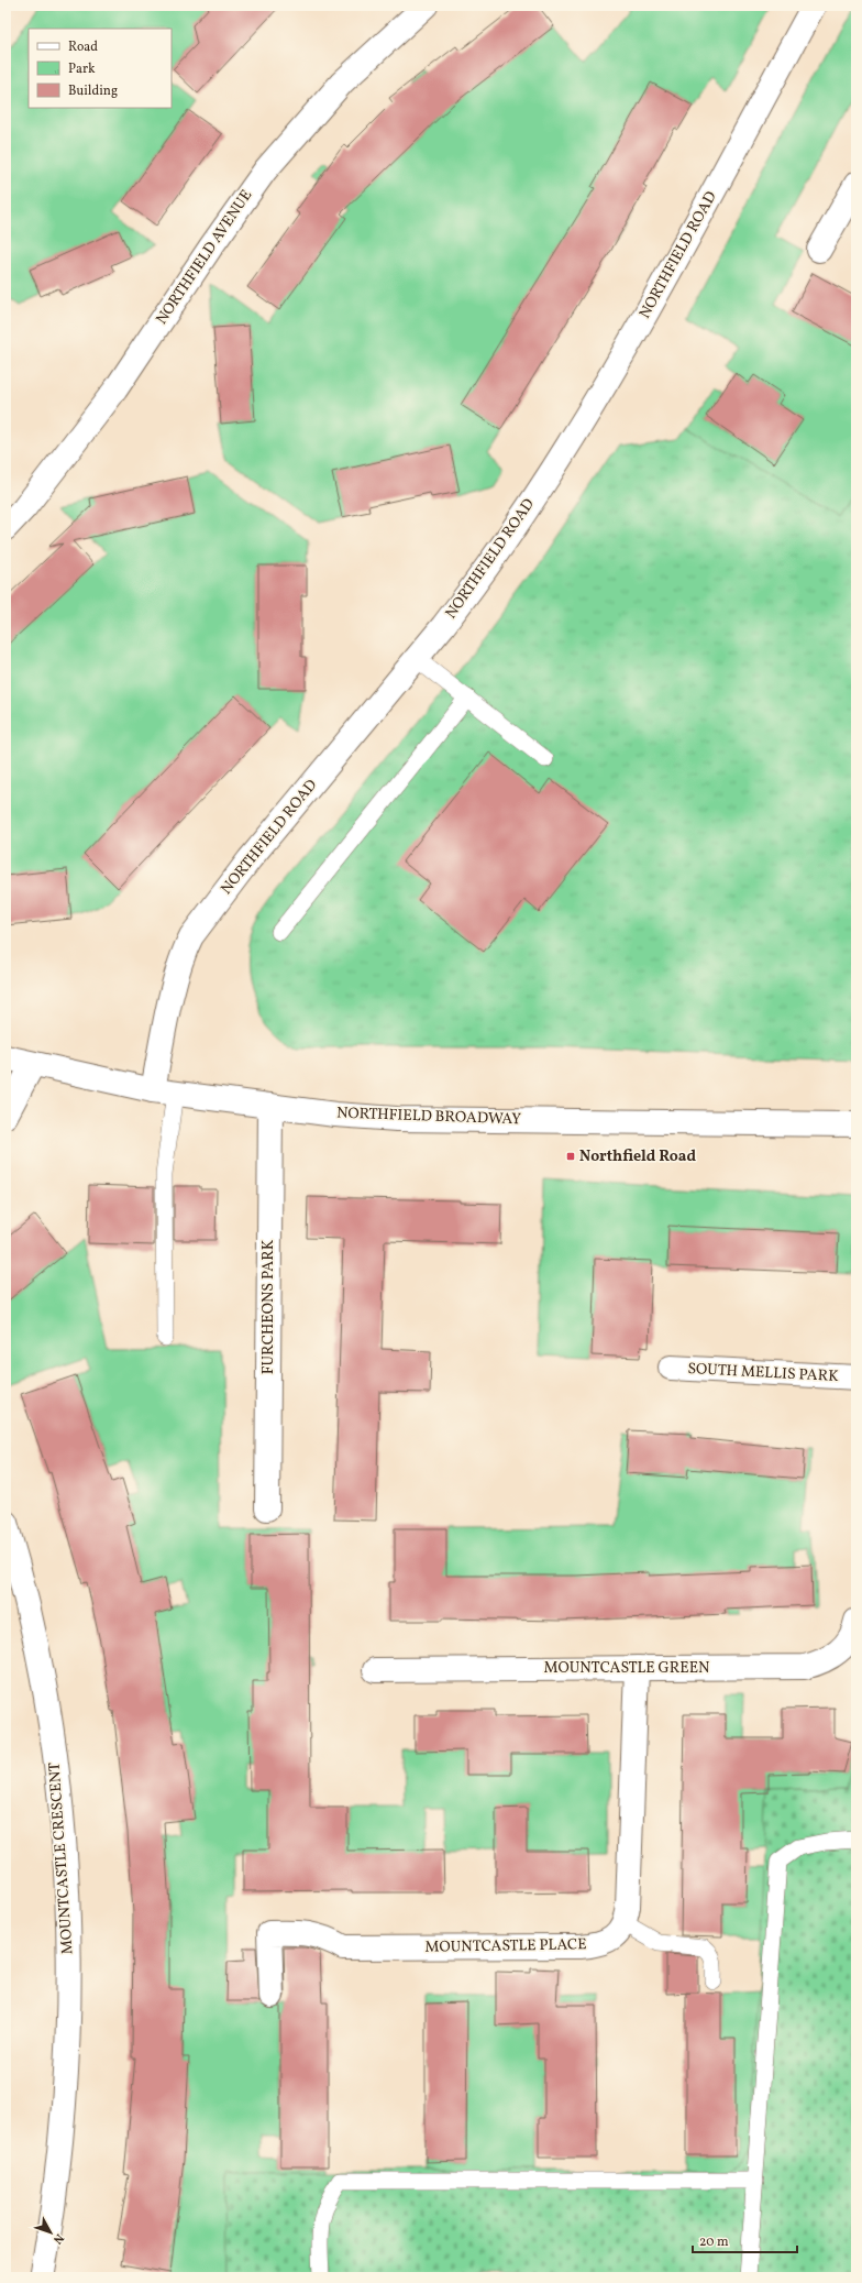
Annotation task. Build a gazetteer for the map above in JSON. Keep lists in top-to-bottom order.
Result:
{
  "streets": {
    "street": [
      "NORTHFIELD ROAD",
      "NORTHFIELD AVENUE",
      "NORTHFIELD BROADWAY",
      "FURCHEONS PARK",
      "SOUTH MELLIS PARK",
      "MOUNTCASTLE GREEN",
      "MOUNTCASTLE CRESCENT",
      "MOUNTCASTLE PLACE"
    ]
  },
  "crossings": [
    ["NORTHFIELD ROAD", "NORTHFIELD BROADWAY"],
    ["NORTHFIELD BROADWAY", "FURCHEONS PARK"]
  ],
  "places": {
    "transit": ["Northfield Road"]
  },
  "legend": ["Road", "Park", "Building"],
  "scale_bar": "20 m",
  "north": "bottom right"
}
